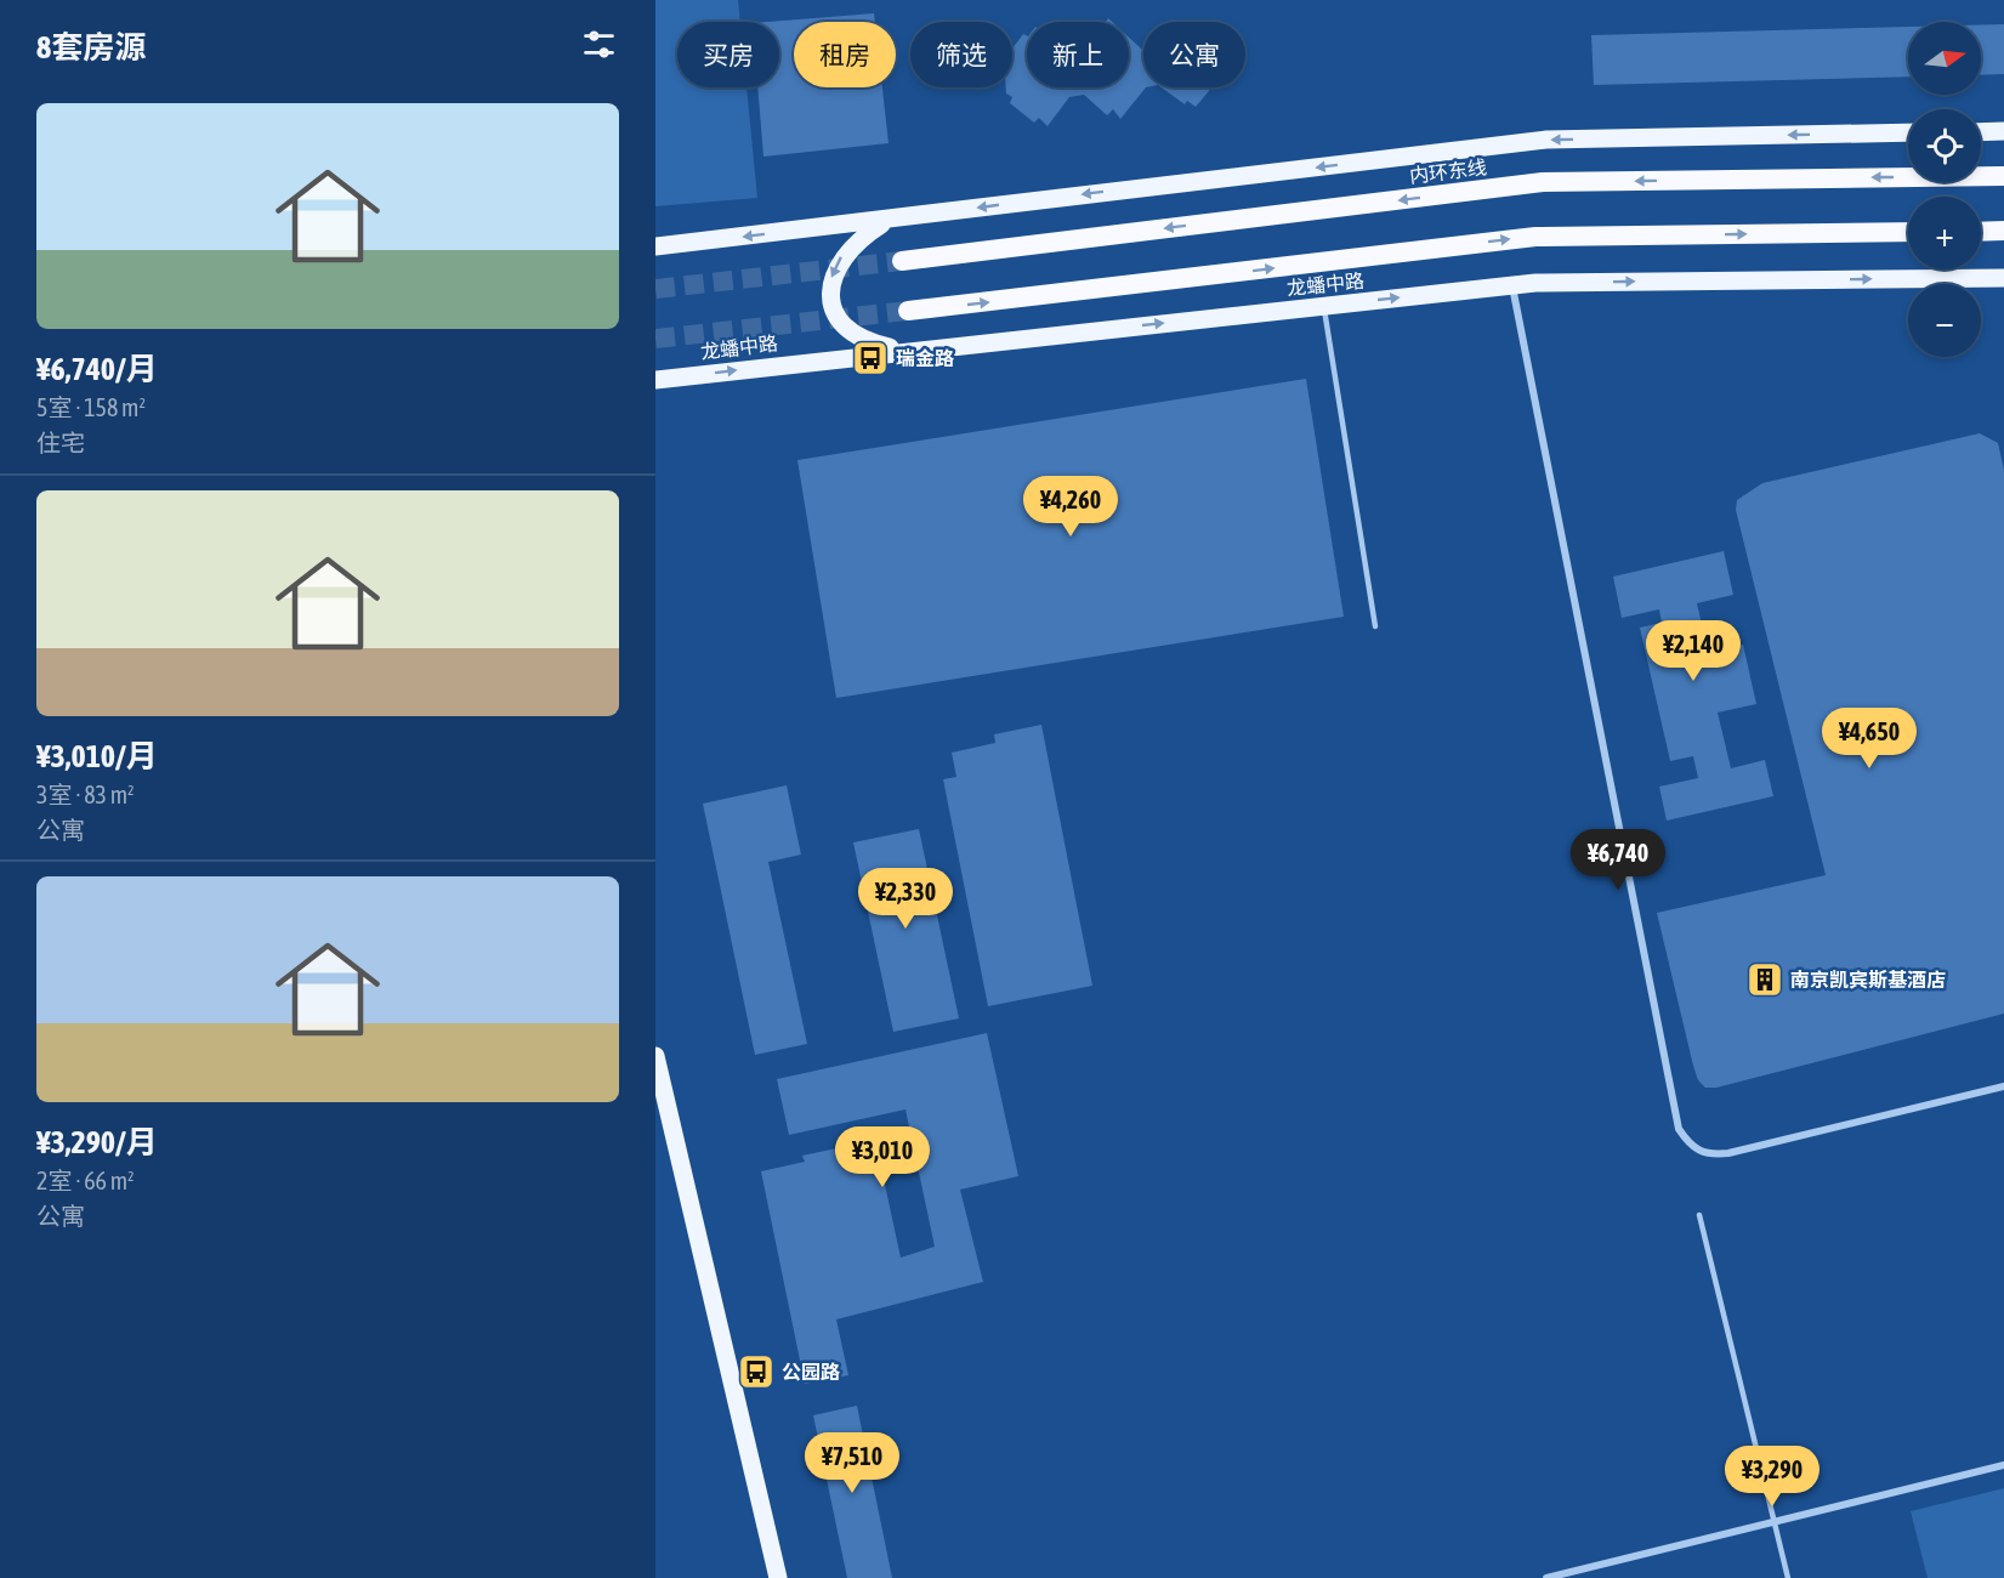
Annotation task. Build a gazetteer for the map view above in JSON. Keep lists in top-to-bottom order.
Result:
{
  "streets": {
    "highway": ["内环东线"],
    "main road": ["龙蟠中路"]
  },
  "places": {
    "bus stop": ["瑞金路", "公园路"],
    "building": ["南京凯宾斯基酒店"]
  },
  "north": "right",
  "page": {
    "heading": "8套房源",
    "map_buttons": ["+", "−"],
    "chip": [
      "买房",
      "租房",
      "筛选",
      "新上",
      "公寓"
    ],
    "list": [
      {
        "name": "¥6,740/月",
        "note": "5室 · 158 m² · 住宅"
      },
      {
        "name": "¥3,010/月",
        "note": "3室 · 83 m² · 公寓"
      },
      {
        "name": "¥3,290/月",
        "note": "2室 · 66 m² · 公寓"
      }
    ],
    "price": [
      "¥4,260",
      "¥2,140",
      "¥4,650",
      "¥6,740",
      "¥2,330",
      "¥3,010",
      "¥7,510",
      "¥3,290"
    ]
  }
}
